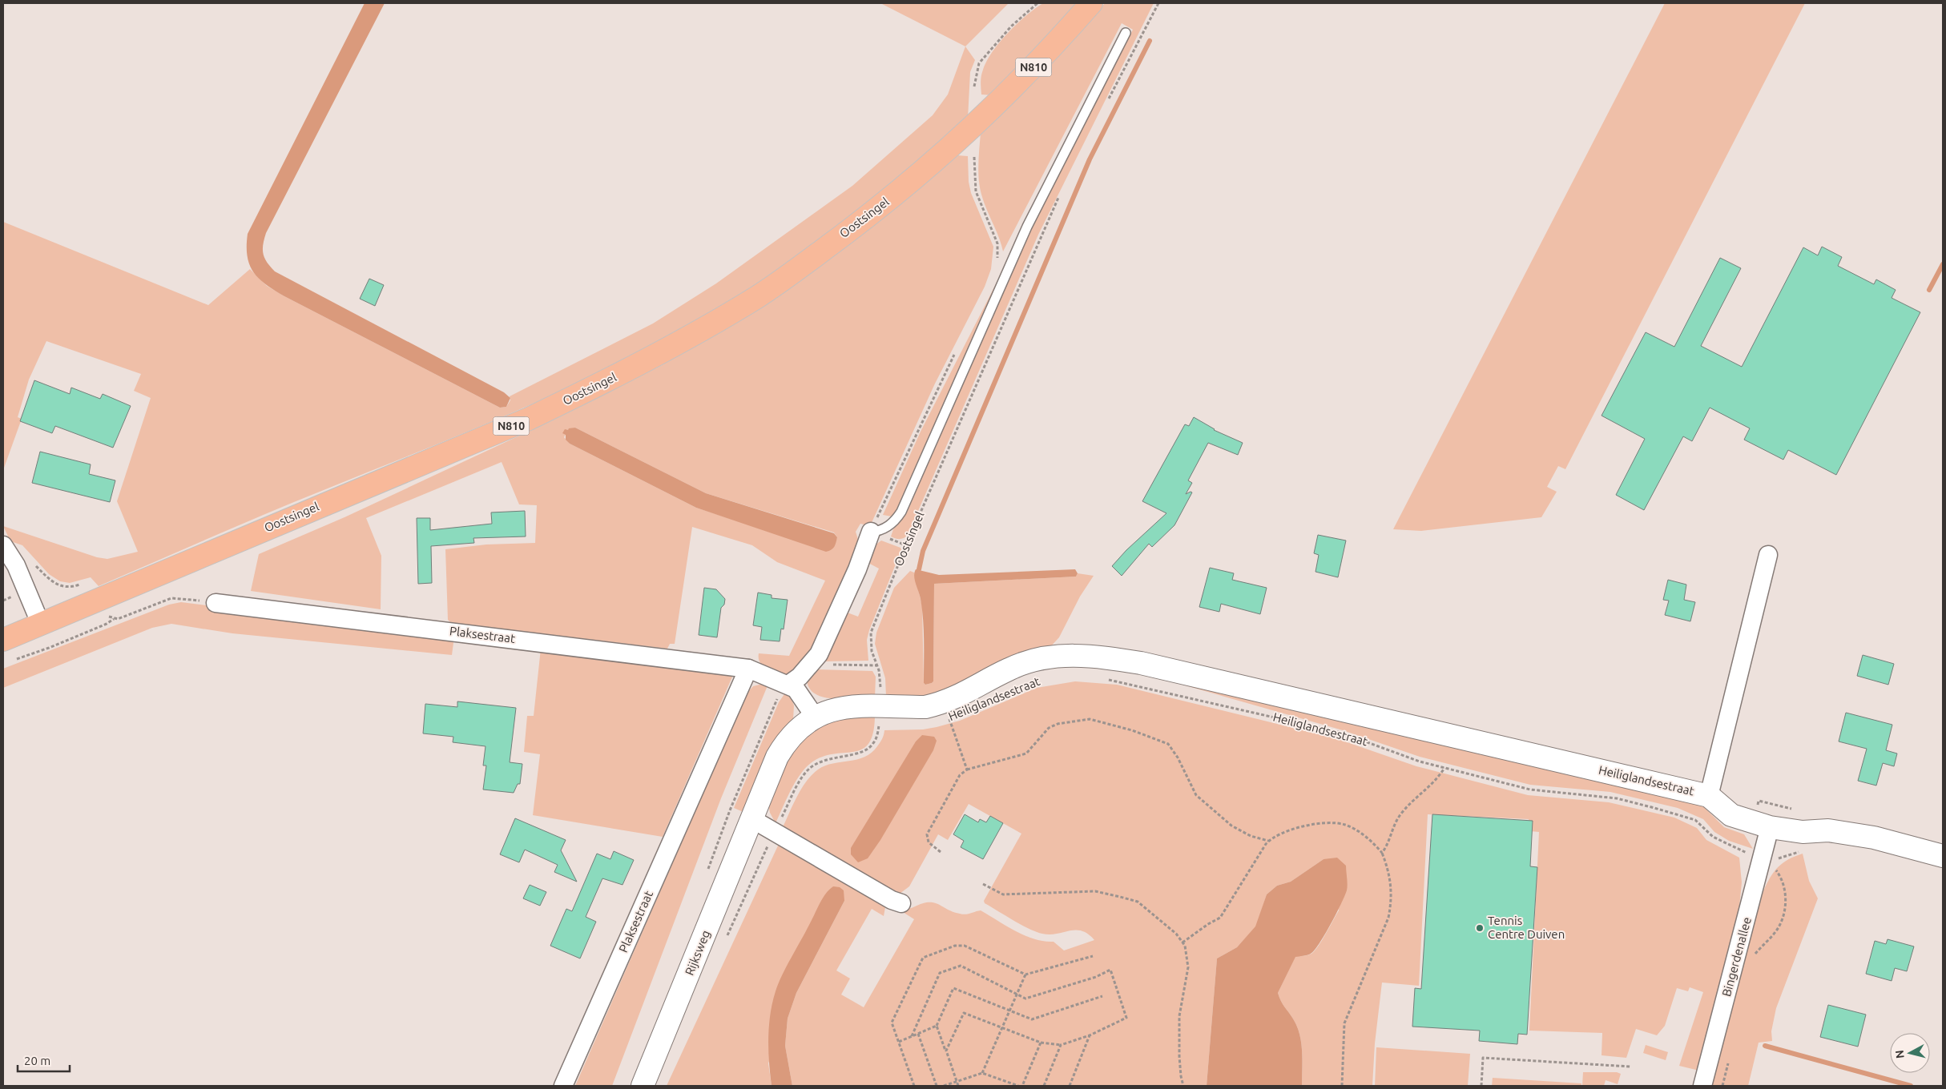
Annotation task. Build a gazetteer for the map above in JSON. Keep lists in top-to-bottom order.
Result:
{
  "streets": {
    "main road": ["N810", "Oostsingel"],
    "street": [
      "Plaksestraat",
      "Heiliglandsestraat",
      "Rijksweg",
      "Bingerdenallee"
    ]
  },
  "crossings": [
    ["Plaksestraat", "Heiliglandsestraat"],
    ["Plaksestraat", "Rijksweg"],
    ["Heiliglandsestraat", "Rijksweg"],
    ["Heiliglandsestraat", "Bingerdenallee"]
  ],
  "places": ["Tennis Centre Duiven"],
  "scale_bar": "20 m",
  "north": "left"
}
